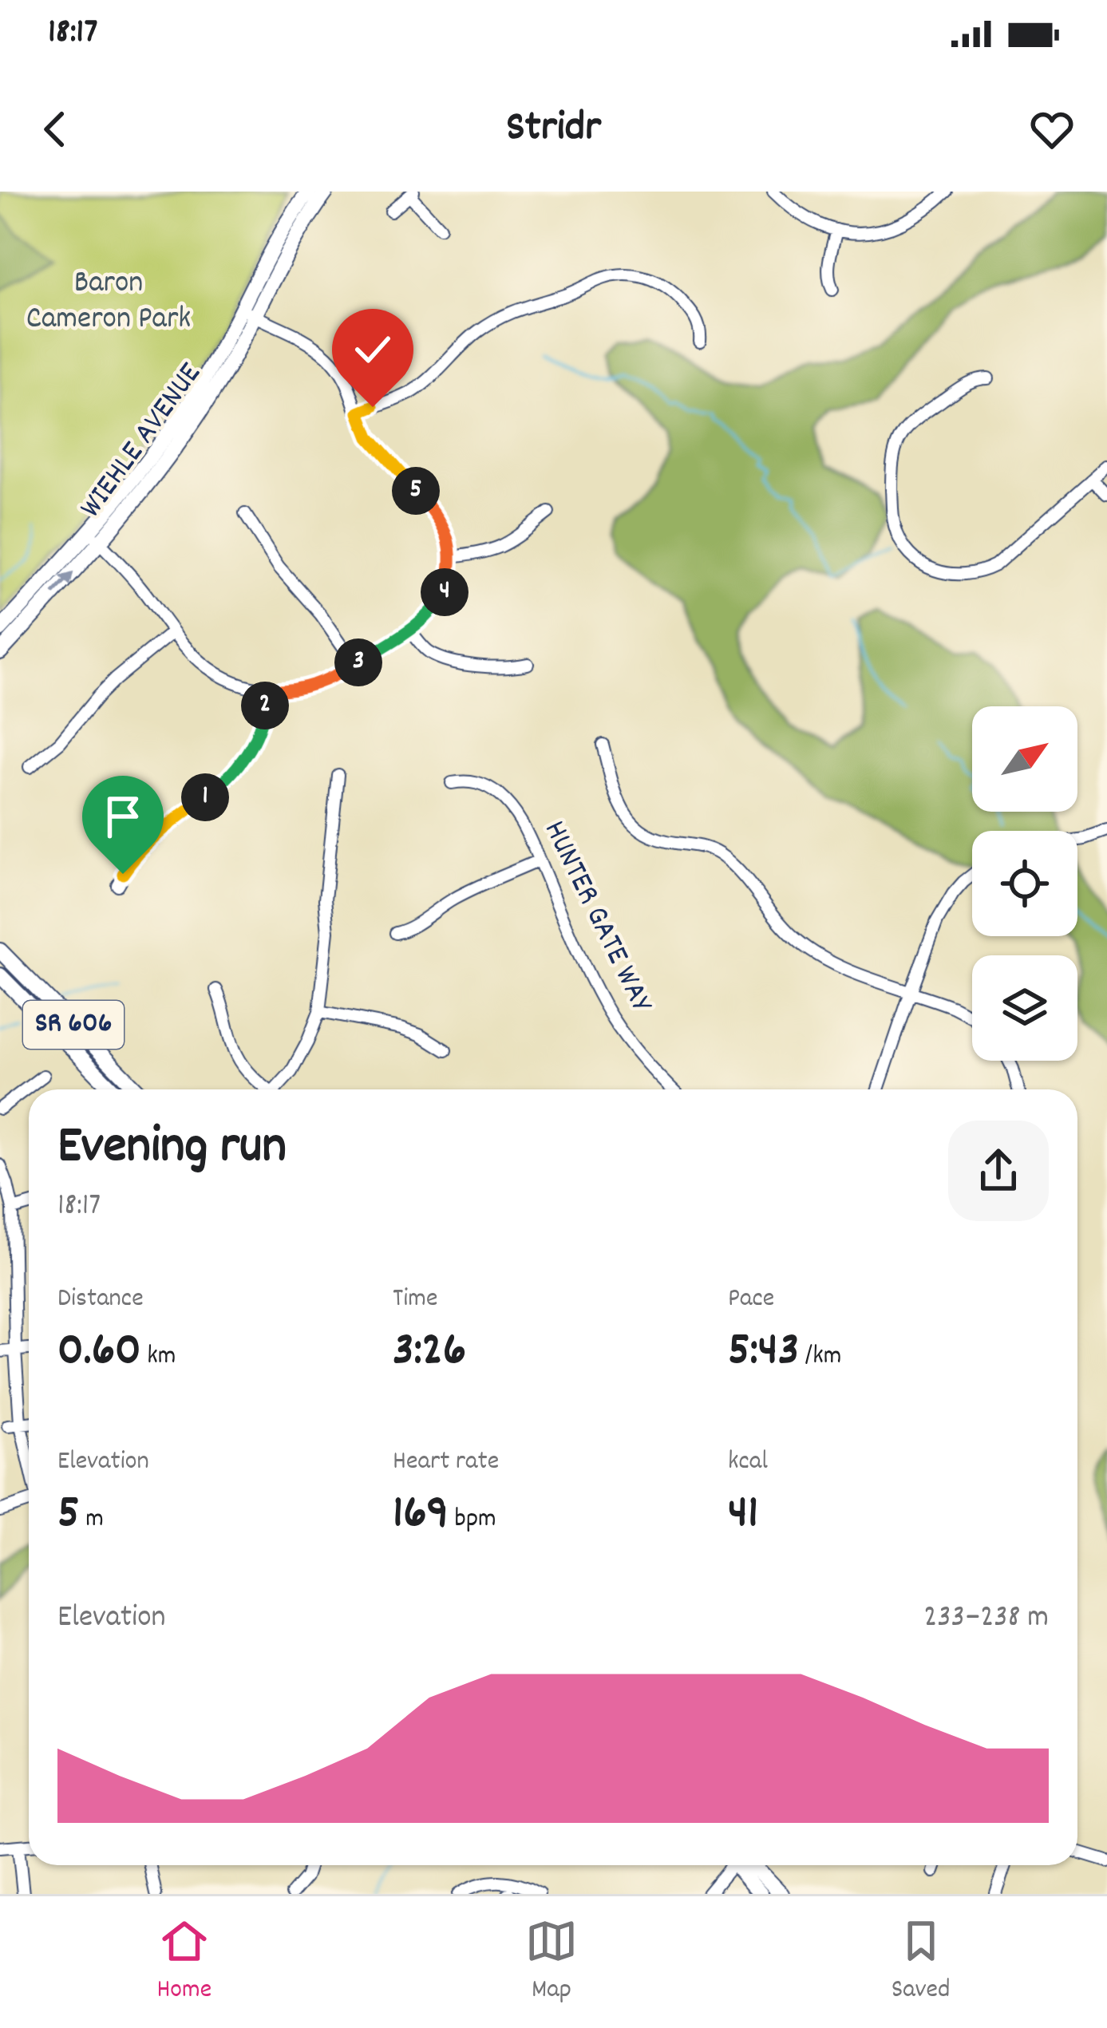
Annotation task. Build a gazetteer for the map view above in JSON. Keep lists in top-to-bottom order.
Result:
{
  "streets": {
    "main road": ["WIEHLE AVENUE", "SR 606"],
    "street": ["HUNTER GATE WAY"]
  },
  "parks": ["Baron Cameron Park"],
  "north": "top right",
  "page": {
    "status": "18:17",
    "header": "Stridr",
    "pins": [
      "5",
      "4",
      "3",
      "2",
      "1"
    ],
    "heading": ["Evening run", "18:17"],
    "stats": [
      ["Distance", "0.60 km"],
      ["Time", "3:26"],
      ["Pace", "5:43 /km"],
      ["Elevation", "5 m"],
      ["Heart rate", "169 bpm"],
      ["kcal", "41"]
    ],
    "chart": ["Elevation", "233–238 m"],
    "tabs": ["Home", "Map", "Saved"]
  }
}
